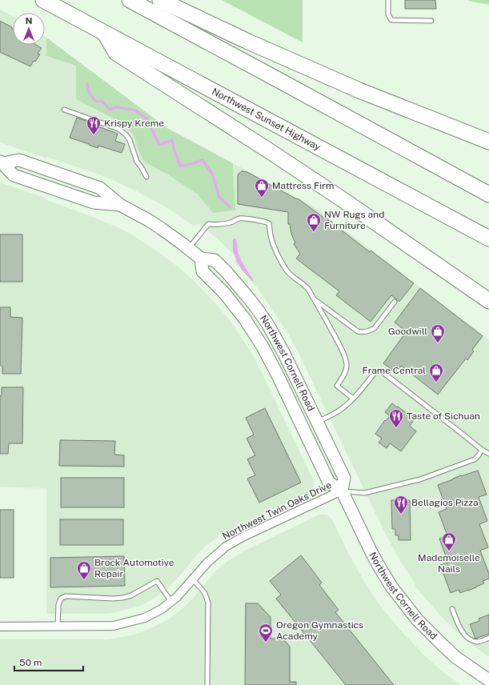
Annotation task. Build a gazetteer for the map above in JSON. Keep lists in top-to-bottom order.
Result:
{
  "streets": {
    "highway": ["Northwest Sunset Highway"],
    "main road": ["Northwest Cornell Road"],
    "street": ["Northwest Twin Oaks Drive"]
  },
  "crossings": [
    ["Northwest Cornell Road", "Northwest Twin Oaks Drive"]
  ],
  "places": {
    "restaurant": ["Krispy Kreme", "Taste of Sichuan", "Bellagios Pizza"],
    "shop": [
      "Mattress Firm",
      "NW Rugs and Furniture",
      "Goodwill",
      "Frame Central",
      "Mademoiselle Nails",
      "Brock Automotive Repair"
    ],
    "sports": ["Oregon Gymnastics Academy"]
  },
  "scale_bar": "50 m",
  "north": "top"
}
